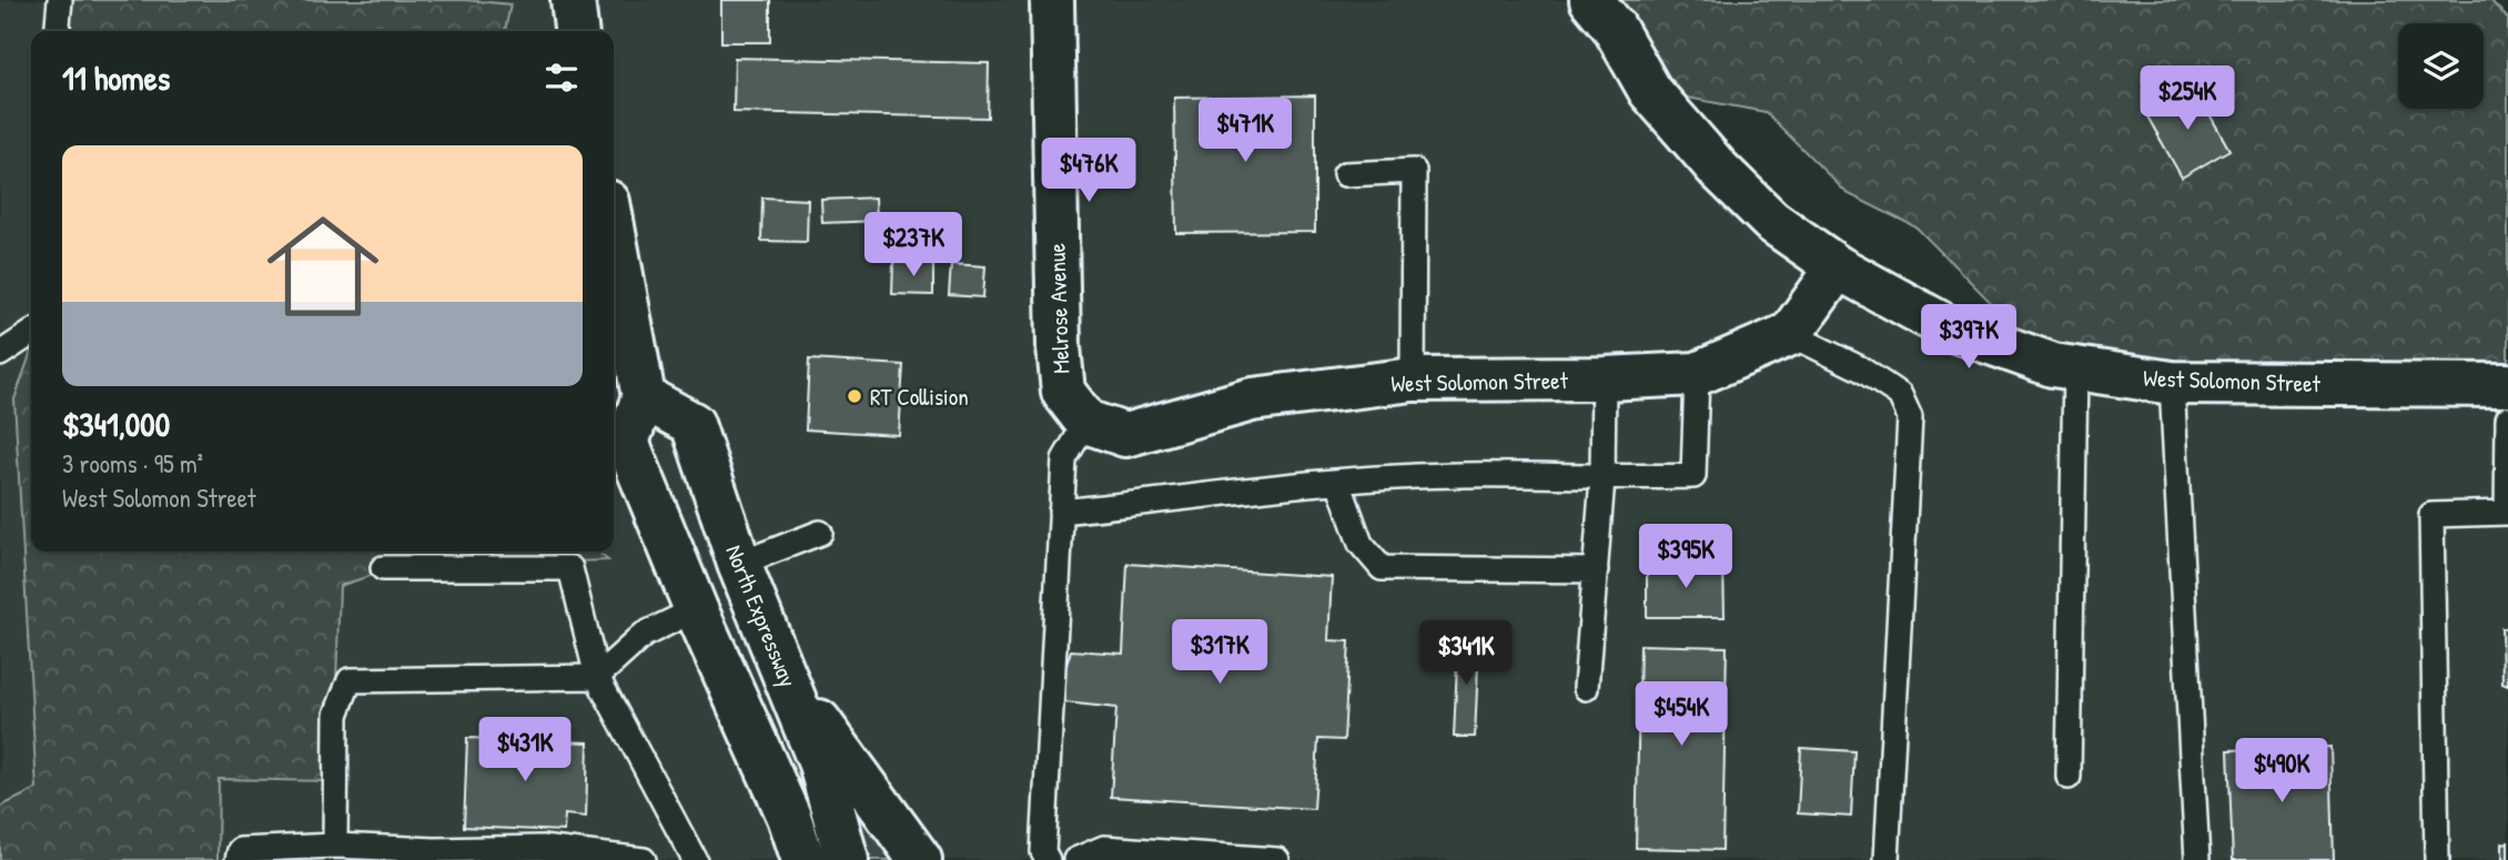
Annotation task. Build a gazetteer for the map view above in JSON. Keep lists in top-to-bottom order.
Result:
{
  "streets": {
    "street": ["Melrose Avenue", "West Solomon Street", "North Expressway"]
  },
  "crossings": [
    ["Melrose Avenue", "West Solomon Street"]
  ],
  "places": ["RT Collision"],
  "page": {
    "heading": "11 homes",
    "price": [
      "$254K",
      "$471K",
      "$476K",
      "$237K",
      "$397K",
      "$395K",
      "$317K",
      "$341K",
      "$454K",
      "$431K",
      "$490K"
    ],
    "list": [
      {
        "name": "$341,000",
        "note": "3 rooms · 95 m² · West Solomon Street"
      }
    ]
  }
}
